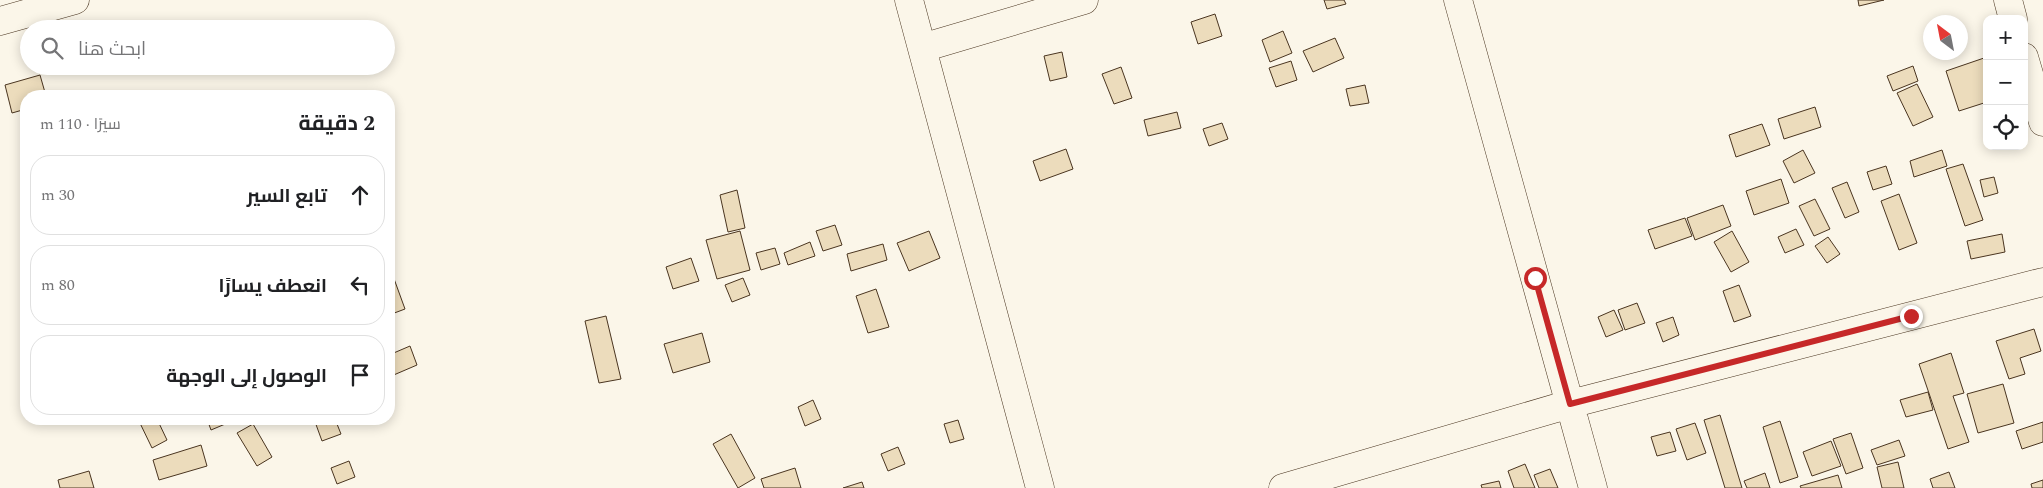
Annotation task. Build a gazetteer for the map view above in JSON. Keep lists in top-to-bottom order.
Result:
{
  "north": "top left",
  "page": {
    "map_buttons": ["+", "−"],
    "search": "ابحث هنا",
    "heading": ["2 دقيقة", "سيرًا · 110 m"],
    "list": [
      ["تابع السير", "30 m"],
      ["انعطف يسارًا", "80 m"],
      "الوصول إلى الوجهة"
    ]
  }
}
